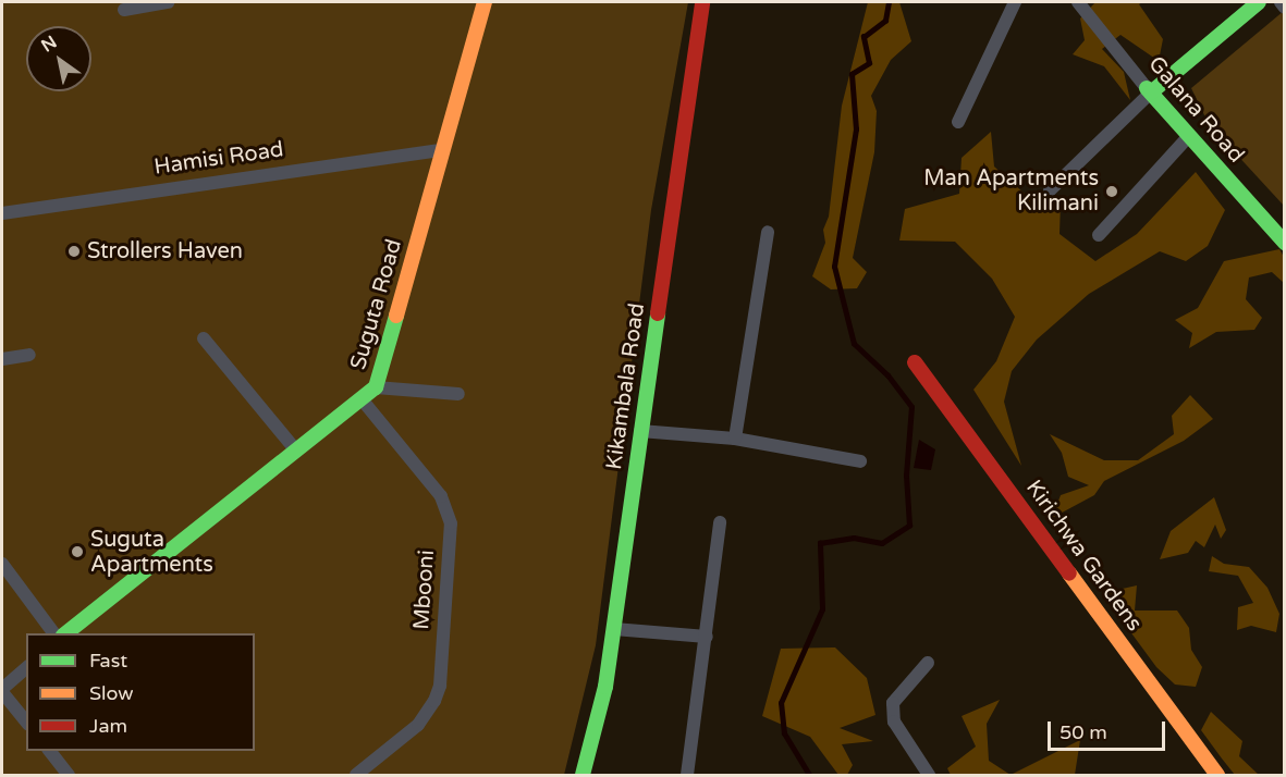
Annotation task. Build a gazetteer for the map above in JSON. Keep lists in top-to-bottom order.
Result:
{
  "streets": {
    "street": [
      "Galana Road",
      "Hamisi Road",
      "Suguta Road",
      "Kikambala Road",
      "Kirichwa Gardens",
      "Mbooni"
    ]
  },
  "crossings": [
    ["Hamisi Road", "Suguta Road"],
    ["Suguta Road", "Mbooni"]
  ],
  "places": ["Man Apartments Kilimani", "Strollers Haven", "Suguta Apartments"],
  "legend": ["Fast", "Slow", "Jam"],
  "scale_bar": "50 m",
  "north": "top left"
}
